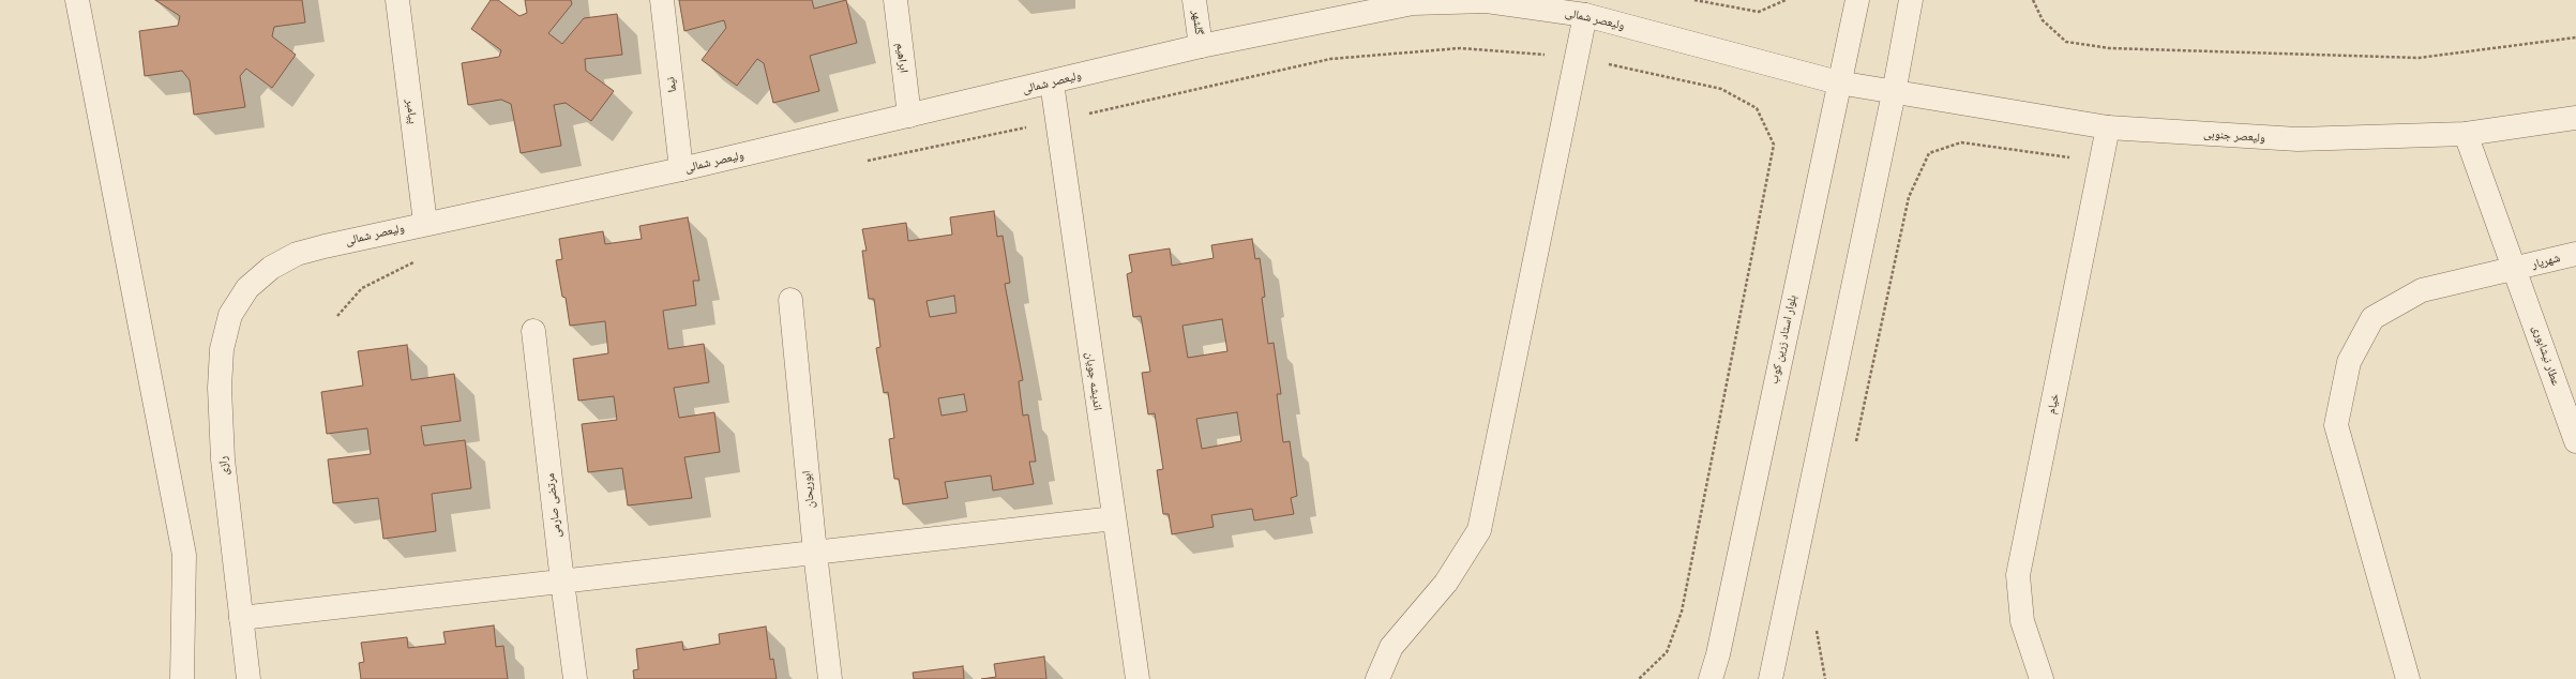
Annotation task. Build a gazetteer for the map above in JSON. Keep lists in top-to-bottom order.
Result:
{
  "streets": {
    "street": [
      "ولیعصر شمالی",
      "گلشهر",
      "ابراهیم",
      "نیما",
      "پیامبر",
      "ولیعصر جنوبی",
      "شهریار",
      "بلوار استاد زرین کوب",
      "عطار نیشابوری",
      "اندیشه جویان",
      "خیام",
      "رازی",
      "ابوریحان",
      "مرتضی صارمی"
    ]
  },
  "crossings": [
    ["ولیعصر شمالی", "گلشهر"],
    ["ولیعصر شمالی", "ابراهیم"],
    ["ولیعصر شمالی", "نیما"],
    ["ولیعصر شمالی", "پیامبر"],
    ["ولیعصر شمالی", "ولیعصر جنوبی"],
    ["ولیعصر شمالی", "بلوار استاد زرین کوب"],
    ["ولیعصر شمالی", "اندیشه جویان"],
    ["ولیعصر شمالی", "رازی"],
    ["ولیعصر جنوبی", "عطار نیشابوری"],
    ["ولیعصر جنوبی", "خیام"],
    ["شهریار", "عطار نیشابوری"]
  ]
}
